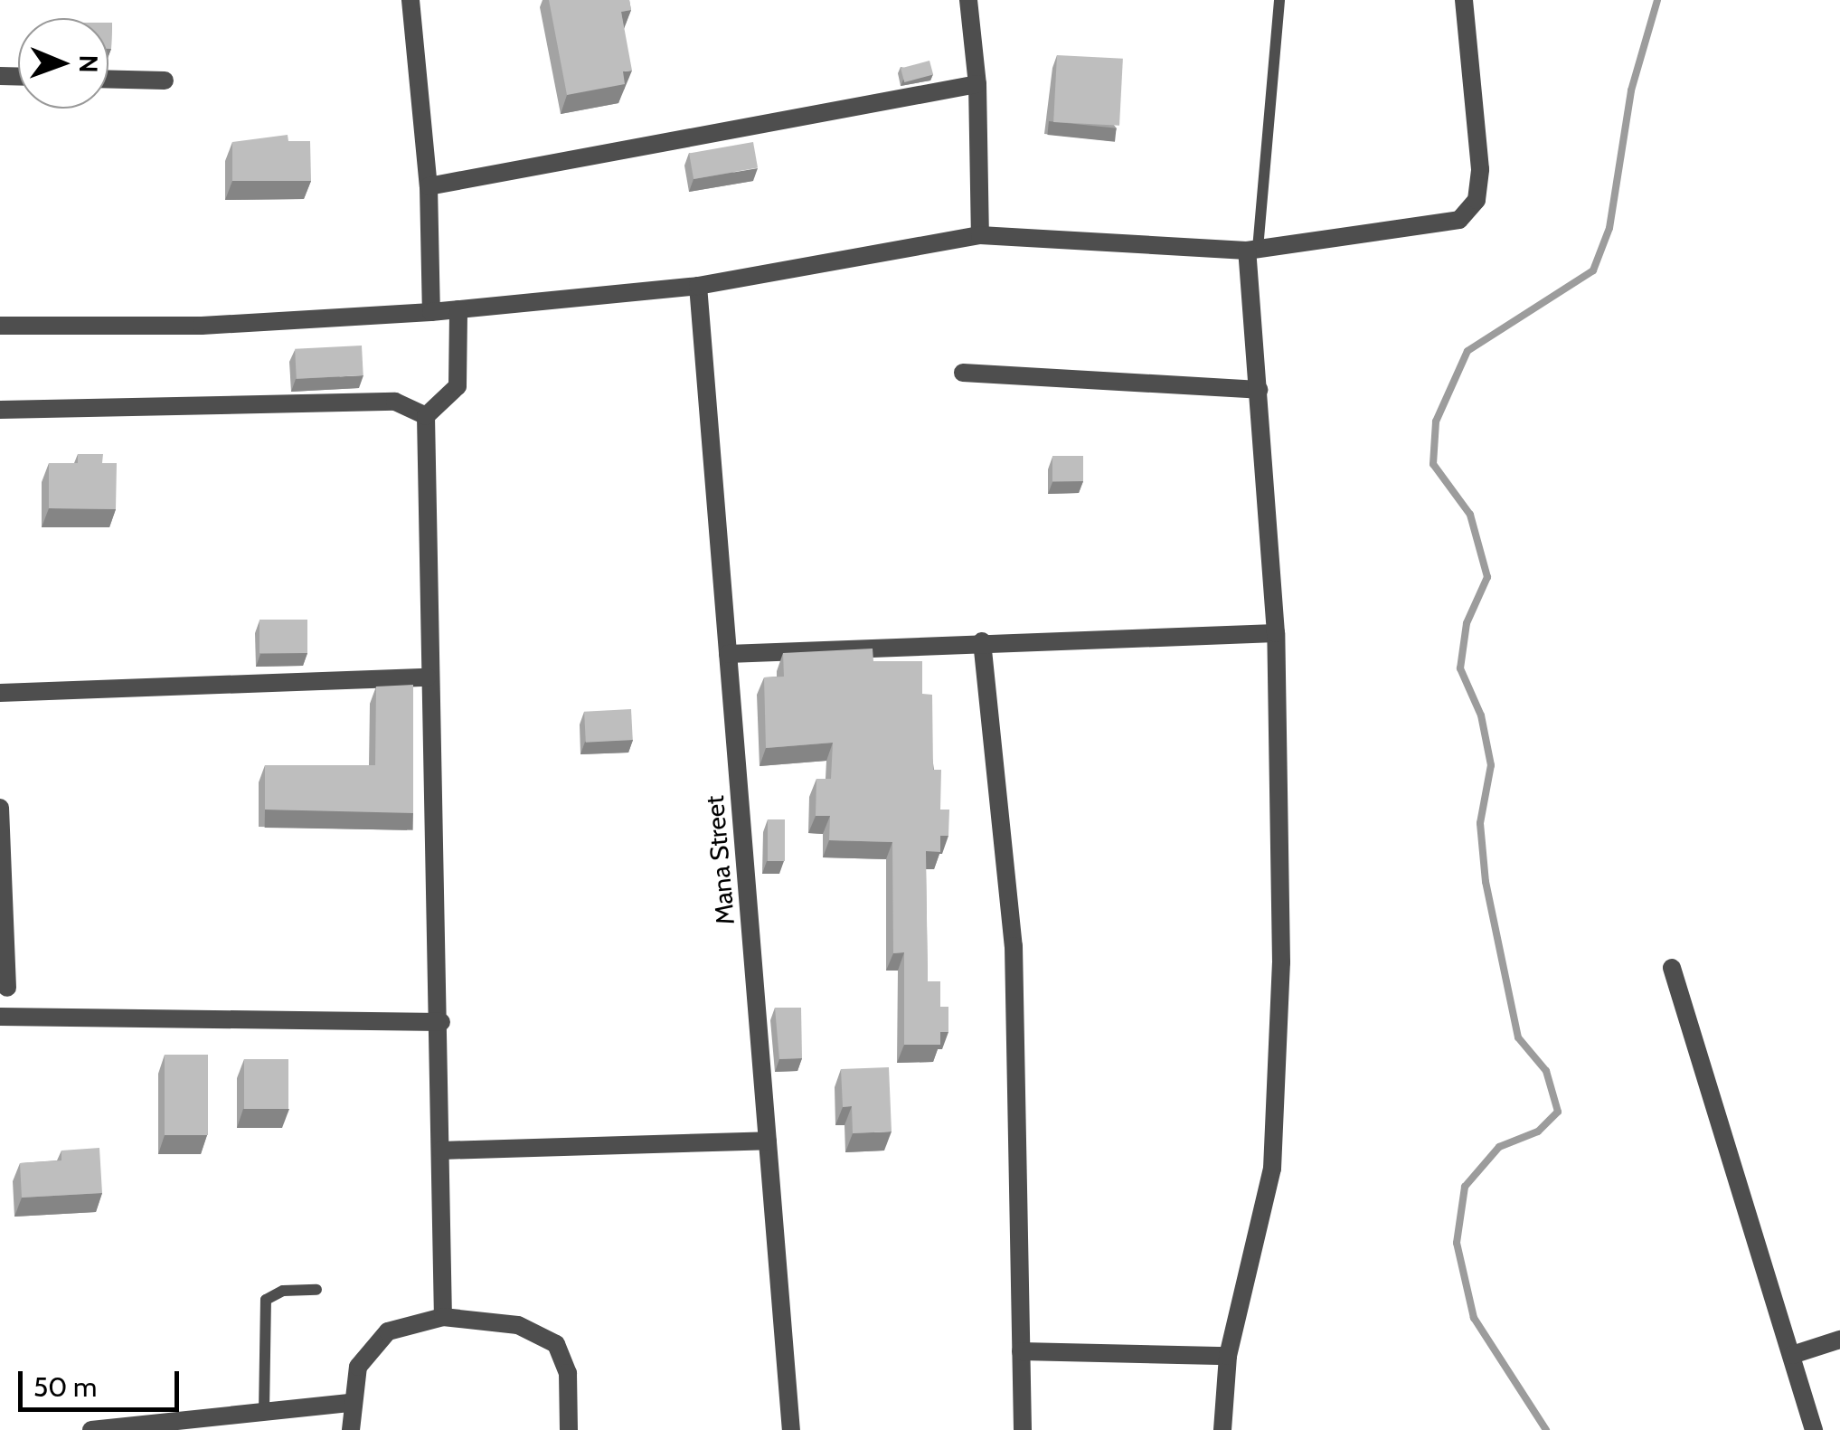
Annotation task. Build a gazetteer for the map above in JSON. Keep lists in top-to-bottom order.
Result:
{
  "streets": {
    "street": ["Mana Street"]
  },
  "scale_bar": "50 m",
  "north": "right"
}
